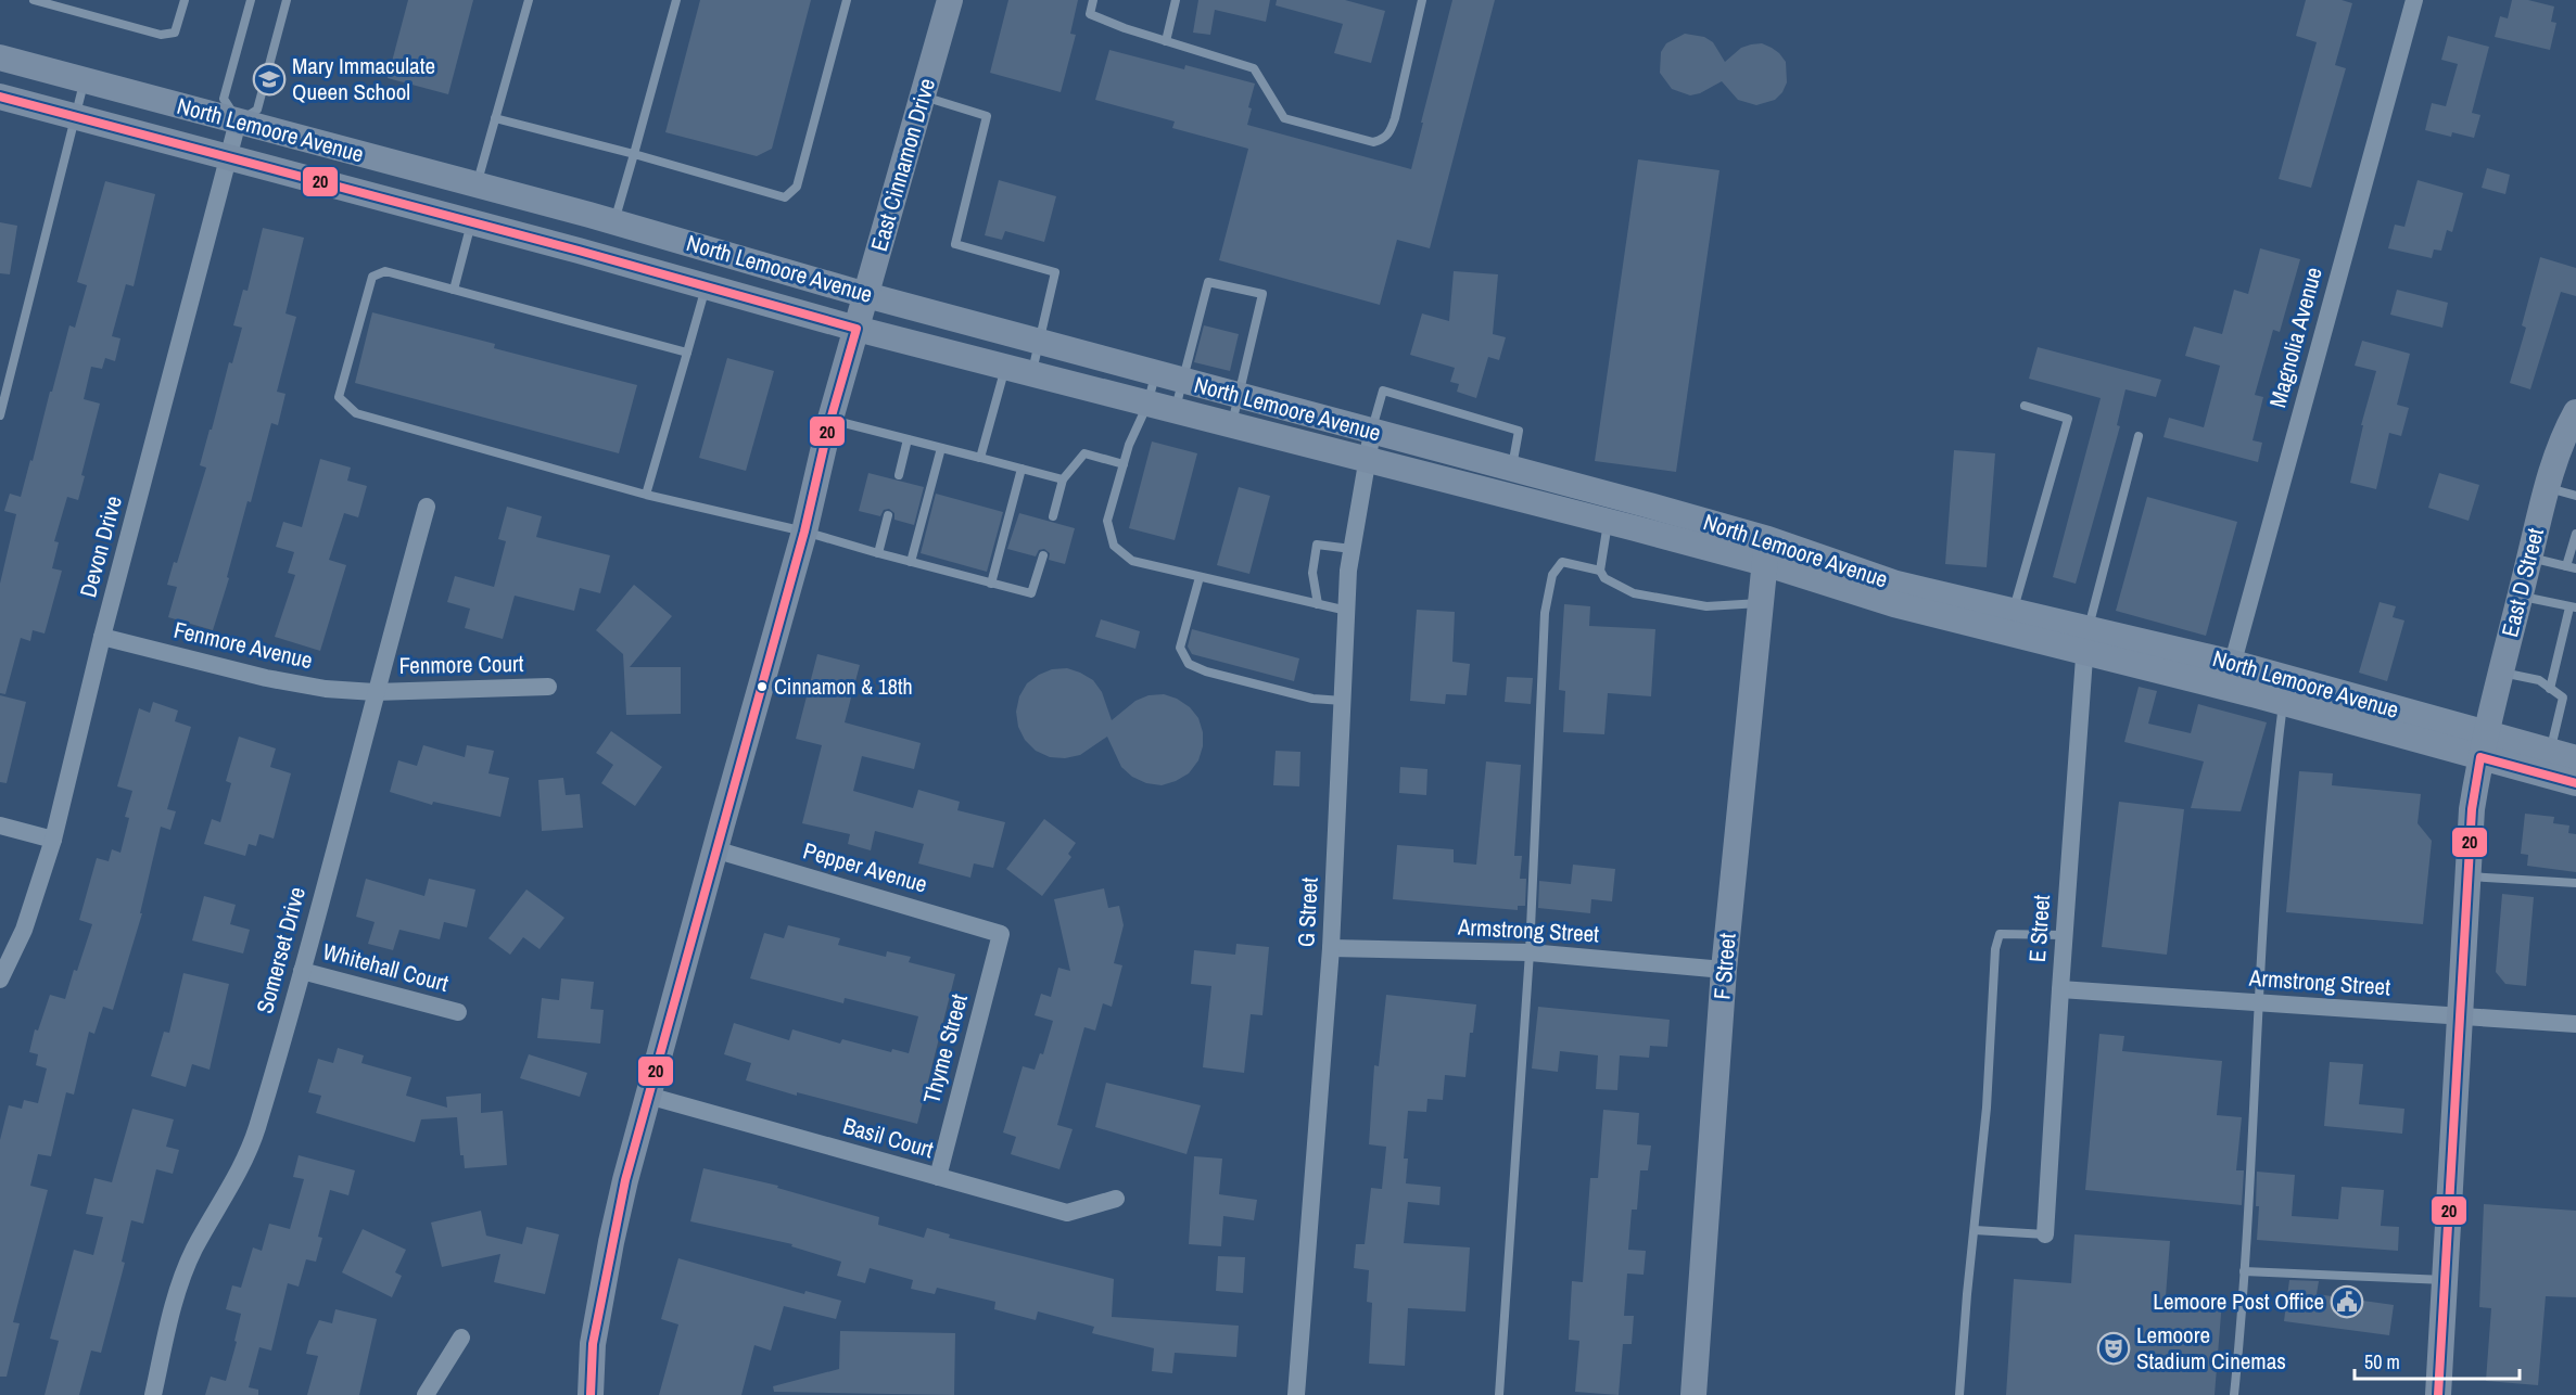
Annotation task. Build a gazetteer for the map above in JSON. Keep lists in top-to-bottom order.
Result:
{
  "streets": {
    "main road": [
      "North Lemoore Avenue",
      "East Cinnamon Drive",
      "East D Street",
      "F Street"
    ],
    "street": [
      "Magnolia Avenue",
      "Devon Drive",
      "Fenmore Avenue",
      "Fenmore Court",
      "Pepper Avenue",
      "G Street",
      "E Street",
      "Armstrong Street",
      "Somerset Drive",
      "Whitehall Court",
      "Thyme Street",
      "Basil Court"
    ]
  },
  "crossings": [
    ["North Lemoore Avenue", "East Cinnamon Drive"],
    ["North Lemoore Avenue", "Magnolia Avenue"],
    ["North Lemoore Avenue", "Devon Drive"],
    ["North Lemoore Avenue", "East D Street"],
    ["North Lemoore Avenue", "G Street"],
    ["North Lemoore Avenue", "E Street"],
    ["North Lemoore Avenue", "F Street"],
    ["East Cinnamon Drive", "Pepper Avenue"],
    ["East Cinnamon Drive", "Basil Court"],
    ["Devon Drive", "Fenmore Avenue"],
    ["East D Street", "Armstrong Street"],
    ["Fenmore Avenue", "Fenmore Court"],
    ["Fenmore Avenue", "Somerset Drive"],
    ["Fenmore Court", "Somerset Drive"],
    ["Pepper Avenue", "Thyme Street"],
    ["G Street", "Armstrong Street"],
    ["E Street", "Armstrong Street"],
    ["Armstrong Street", "F Street"],
    ["Somerset Drive", "Whitehall Court"],
    ["Thyme Street", "Basil Court"]
  ],
  "places": {
    "school or university": ["Mary Immaculate Queen School"],
    "other": ["Cinnamon & 18th"],
    "public building": ["Lemoore Post Office"],
    "theatre": ["Lemoore Stadium Cinemas"]
  },
  "lines": ["transit line 20"],
  "scale_bar": "50 m"
}
